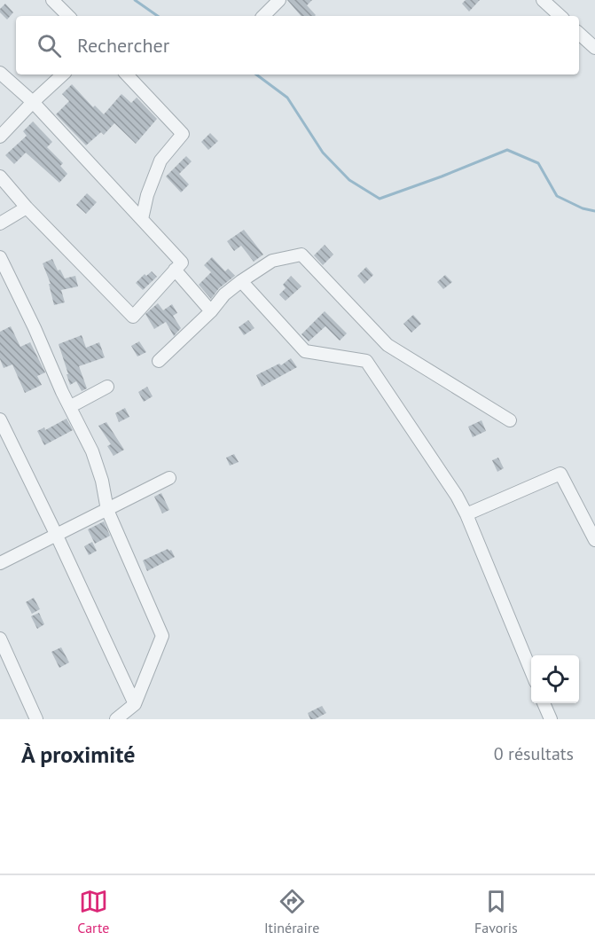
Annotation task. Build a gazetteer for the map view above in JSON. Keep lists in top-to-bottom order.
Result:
{
  "page": {
    "search": "Rechercher",
    "heading": ["À proximité", "0 résultats"],
    "nav": ["Carte", "Itinéraire", "Favoris"]
  }
}
